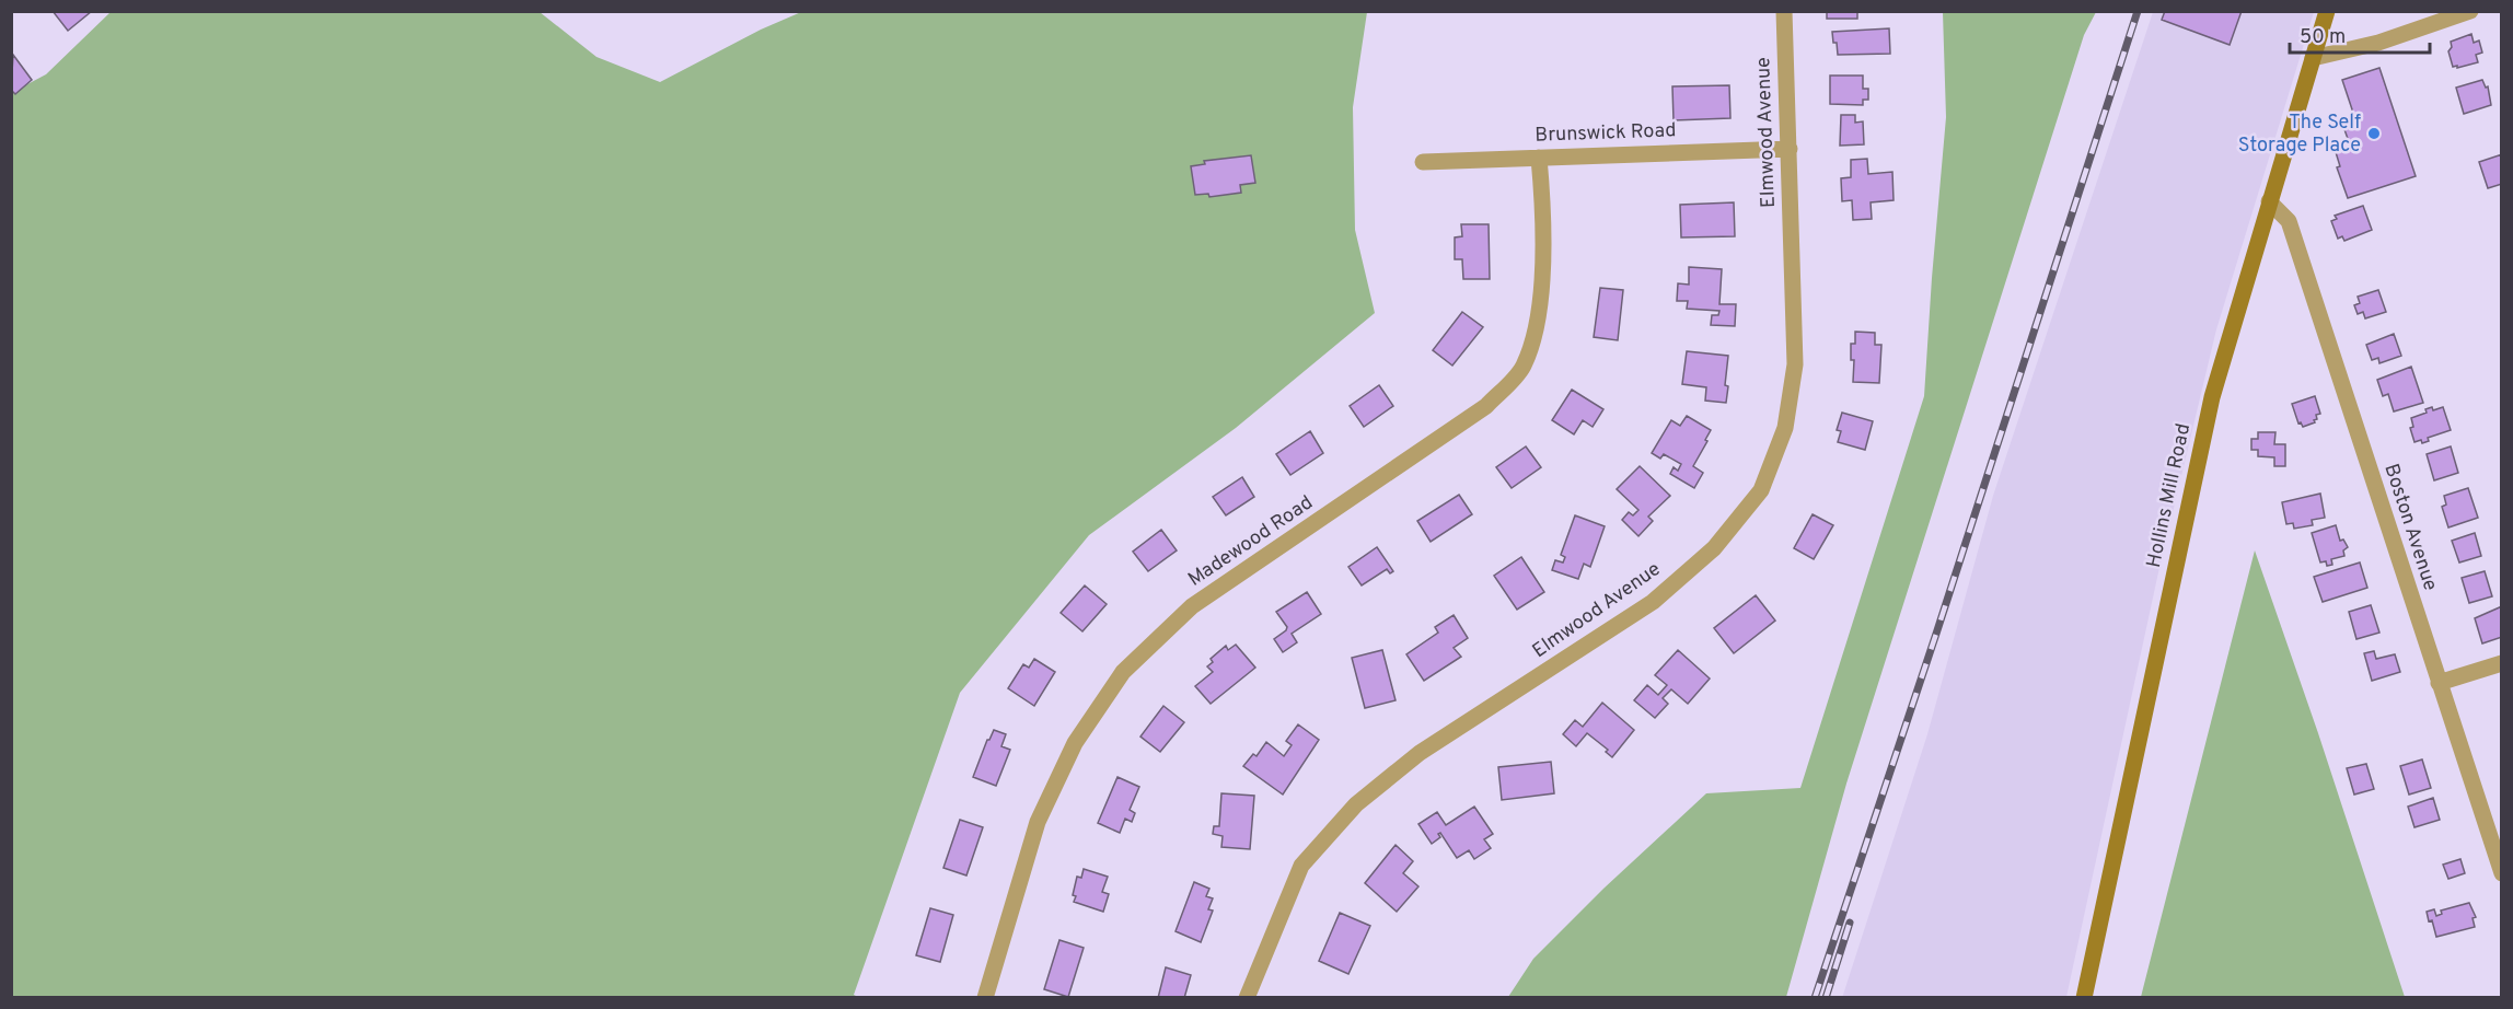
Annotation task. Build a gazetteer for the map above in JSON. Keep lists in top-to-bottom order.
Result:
{
  "streets": {
    "street": [
      "Elmwood Avenue",
      "Brunswick Road",
      "Hollins Mill Road",
      "Boston Avenue",
      "Madewood Road"
    ]
  },
  "crossings": [
    ["Elmwood Avenue", "Brunswick Road"],
    ["Brunswick Road", "Madewood Road"],
    ["Hollins Mill Road", "Boston Avenue"]
  ],
  "places": ["The Self Storage Place"],
  "scale_bar": "50 m"
}
